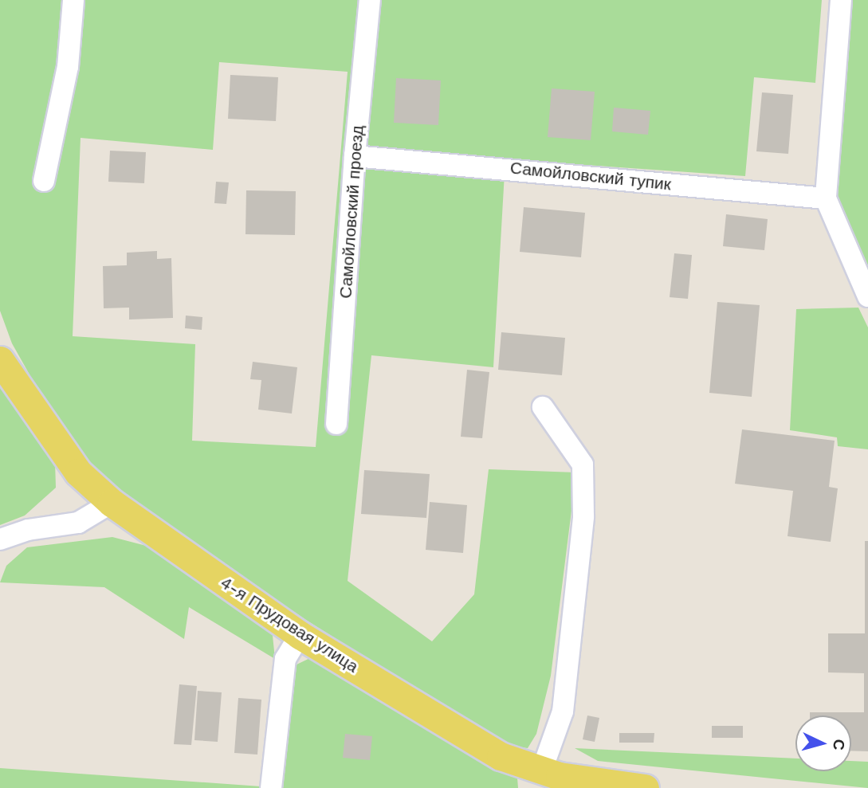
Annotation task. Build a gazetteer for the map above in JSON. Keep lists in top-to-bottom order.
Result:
{
  "streets": {
    "main road": ["4-я Прудовая улица"],
    "street": ["Самойловский тупик", "Самойловский проезд"]
  },
  "crossings": [
    ["Самойловский тупик", "Самойловский проезд"]
  ],
  "north": "right"
}
